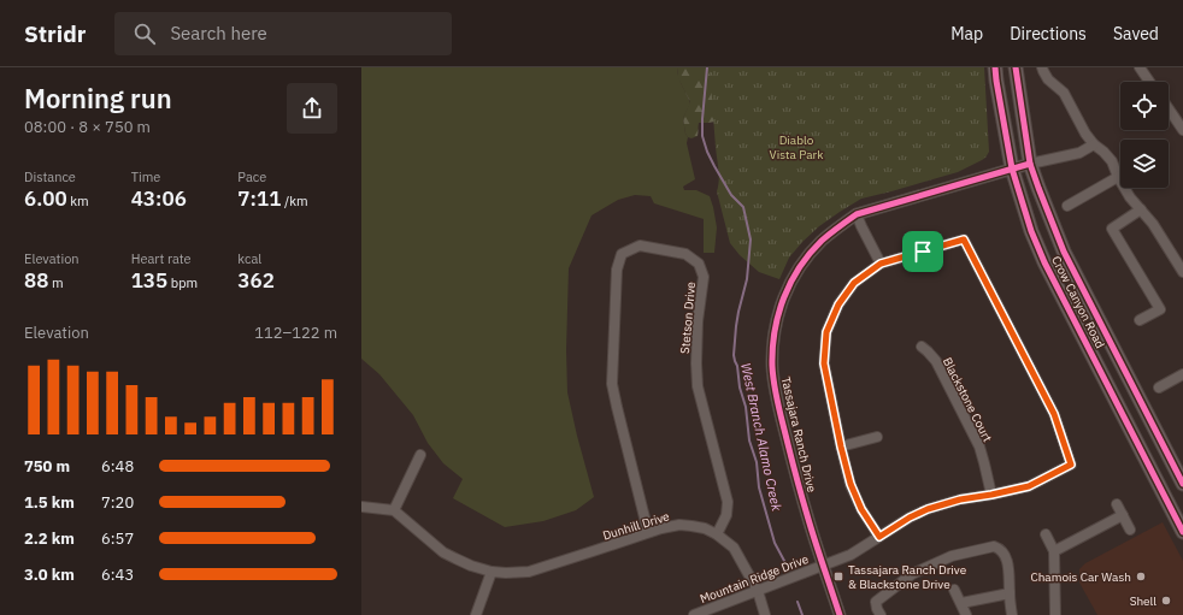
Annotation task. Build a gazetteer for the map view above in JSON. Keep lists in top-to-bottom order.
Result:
{
  "streets": {
    "main road": ["Crow Canyon Road"],
    "street": [
      "Stetson Drive",
      "Blackstone Court",
      "Tassajara Ranch Drive",
      "Dunhill Drive",
      "Mountain Ridge Drive"
    ]
  },
  "crossings": [
    ["Crow Canyon Road", "Tassajara Ranch Drive"],
    ["Stetson Drive", "Dunhill Drive"],
    ["Blackstone Court", "Mountain Ridge Drive"],
    ["Tassajara Ranch Drive", "Mountain Ridge Drive"],
    ["Dunhill Drive", "Mountain Ridge Drive"]
  ],
  "water": ["West Branch Alamo Creek"],
  "parks": ["Diablo Vista Park"],
  "places": {
    "transit": ["Tassajara Ranch Drive & Blackstone Drive"],
    "other": ["Chamois Car Wash", "Shell"]
  },
  "page": {
    "header": "Stridr",
    "search": "Search here",
    "nav": ["Map", "Directions", "Saved"],
    "heading": ["Morning run", "08:00 · 8 × 750 m"],
    "stats": [
      ["Distance", "6.00 km"],
      ["Time", "43:06"],
      ["Pace", "7:11 /km"],
      ["Elevation", "88 m"],
      ["Heart rate", "135 bpm"],
      ["kcal", "362"]
    ],
    "chart": ["Elevation", "112–122 m"],
    "list": [
      {
        "name": "750 m",
        "note": "6:48"
      },
      {
        "name": "1.5 km",
        "note": "7:20"
      },
      {
        "name": "2.2 km",
        "note": "6:57"
      },
      {
        "name": "3.0 km",
        "note": "6:43"
      }
    ]
  }
}
